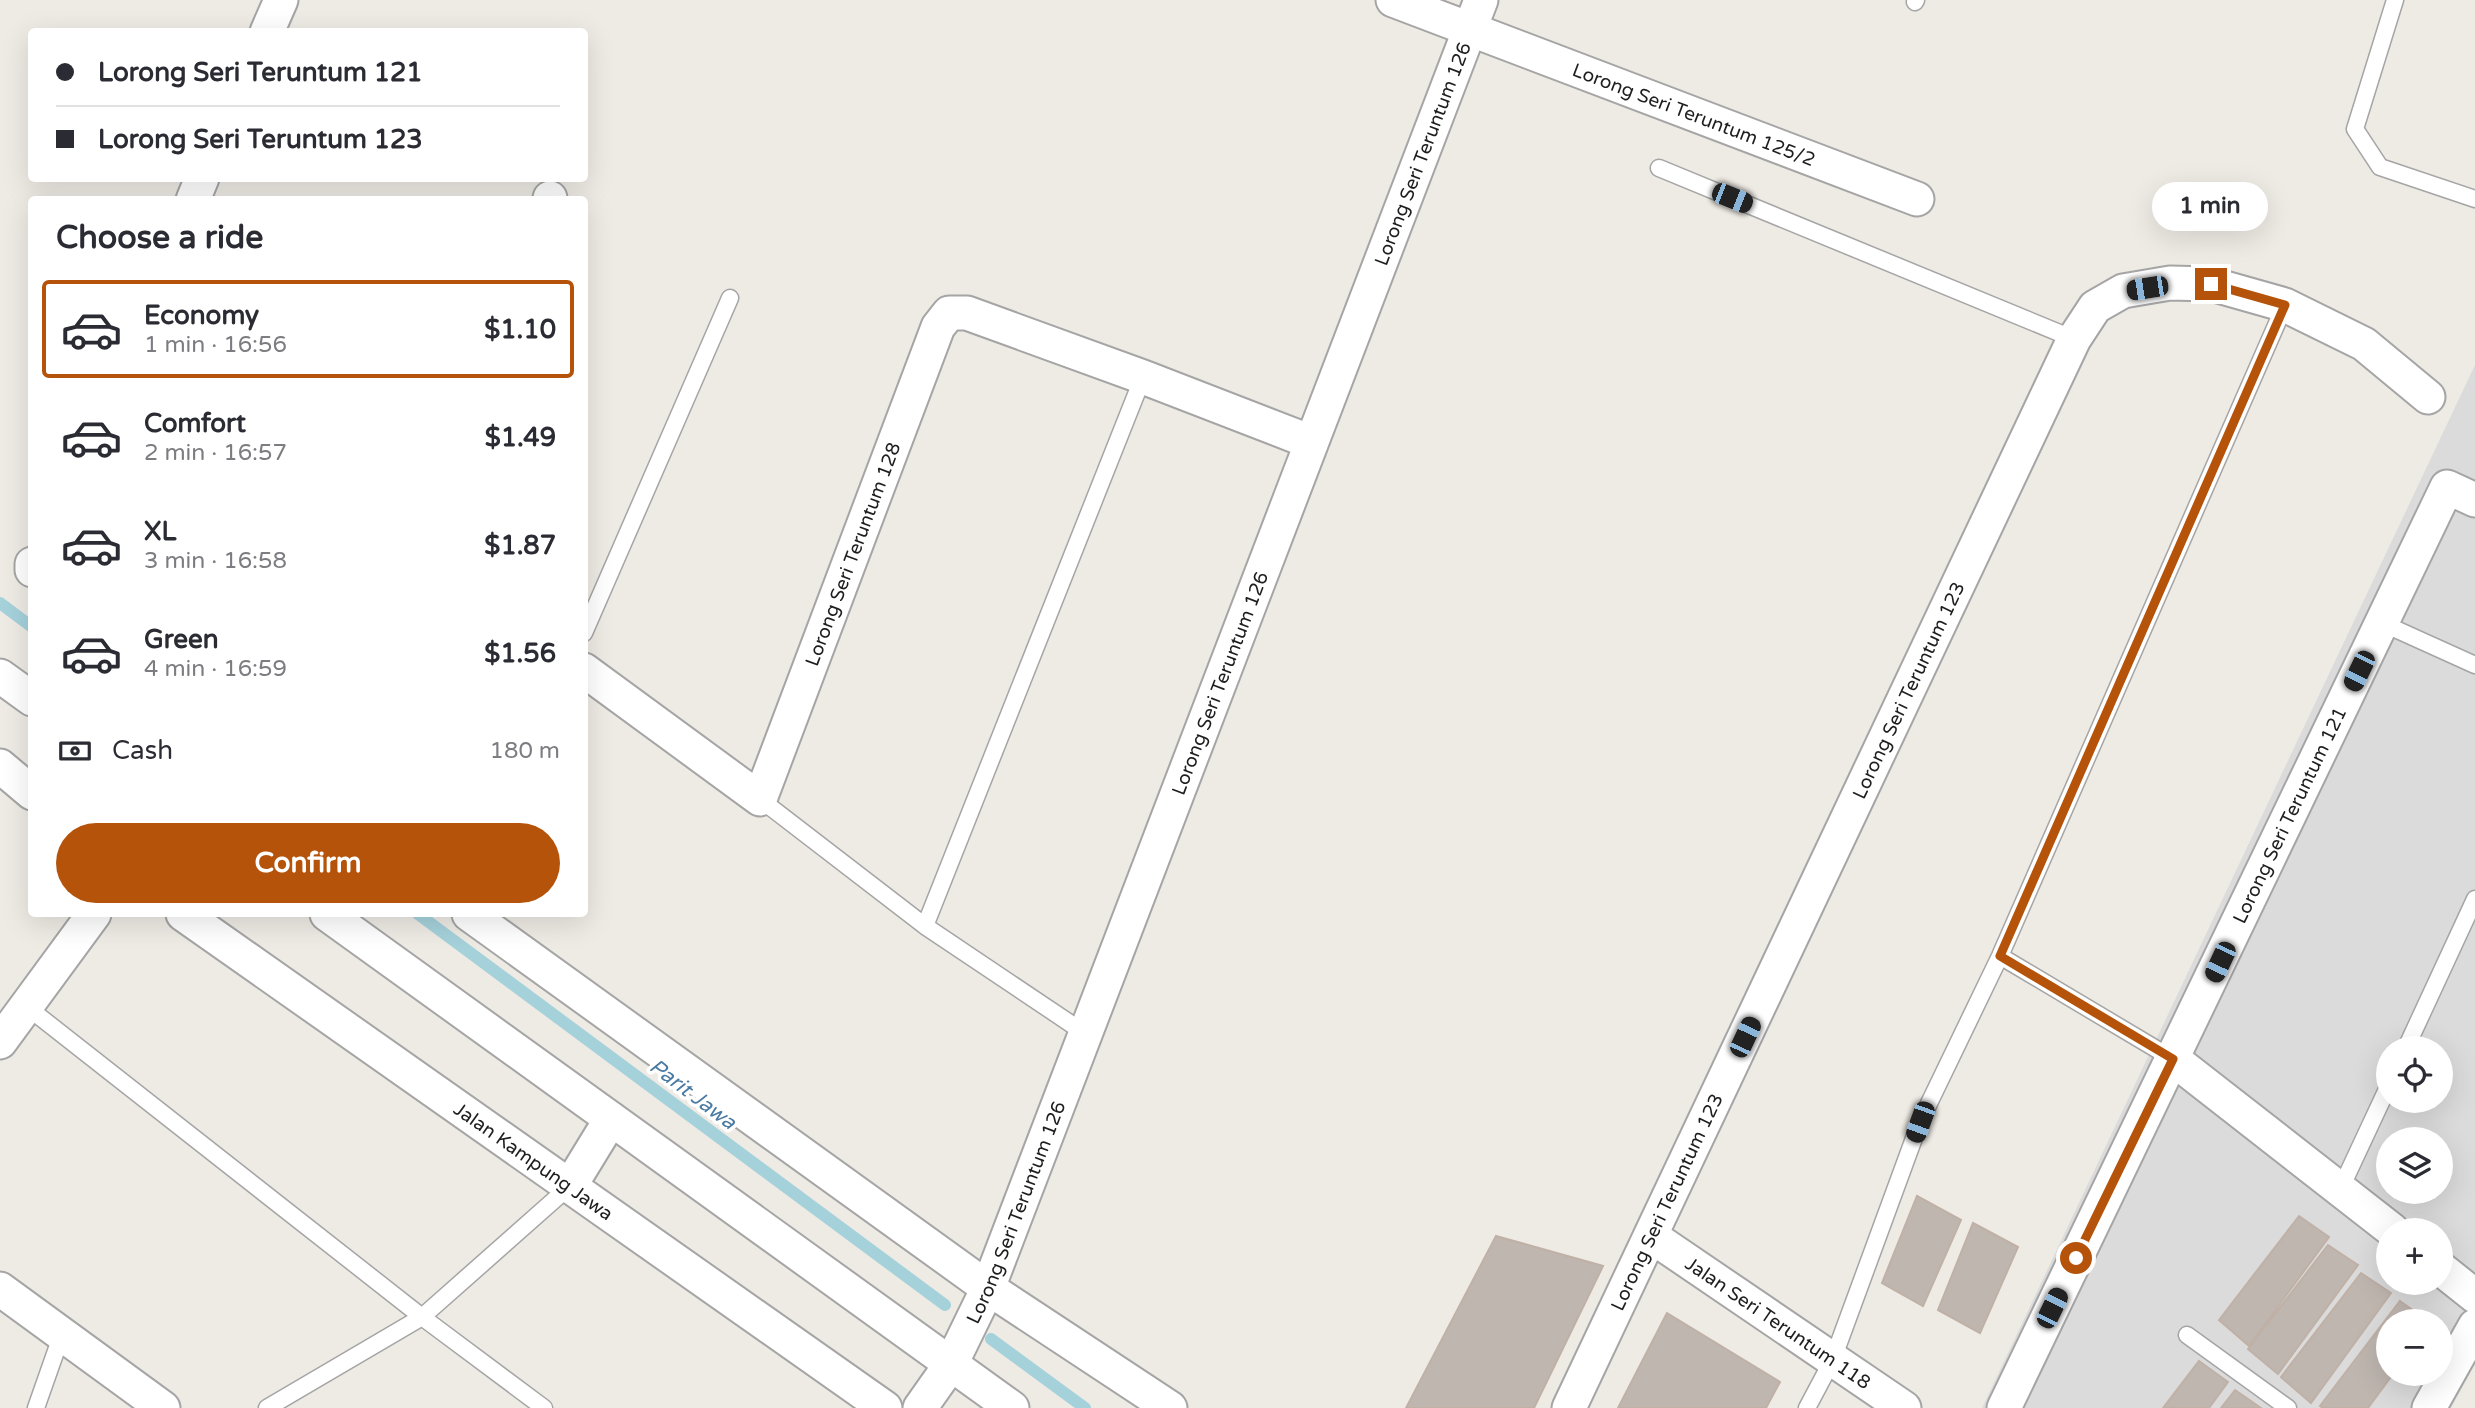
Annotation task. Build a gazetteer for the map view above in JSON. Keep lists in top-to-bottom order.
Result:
{
  "streets": {
    "street": [
      "Lorong Seri Teruntum 125/2",
      "Lorong Seri Teruntum 126",
      "Lorong Seri Teruntum 128",
      "Lorong Seri Teruntum 123",
      "Lorong Seri Teruntum 121",
      "Jalan Kampung Jawa",
      "Jalan Seri Teruntum 118"
    ]
  },
  "crossings": [
    ["Lorong Seri Teruntum 125/2", "Lorong Seri Teruntum 126"],
    ["Lorong Seri Teruntum 123", "Jalan Seri Teruntum 118"]
  ],
  "water": ["Parit Jawa"],
  "page": {
    "banner": ["Lorong Seri Teruntum 121", "Lorong Seri Teruntum 123"],
    "bubble": "1 min",
    "heading": "Choose a ride",
    "list": [
      {
        "name": "Economy",
        "note": "1 min · 16:56",
        "value": "$1.10"
      },
      {
        "name": "Comfort",
        "note": "2 min · 16:57",
        "value": "$1.49"
      },
      {
        "name": "XL",
        "note": "3 min · 16:58",
        "value": "$1.87"
      },
      {
        "name": "Green",
        "note": "4 min · 16:59",
        "value": "$1.56"
      }
    ],
    "pay": ["Cash", "180 m"],
    "buttons": "Confirm",
    "map_buttons": ["+", "−"]
  }
}
